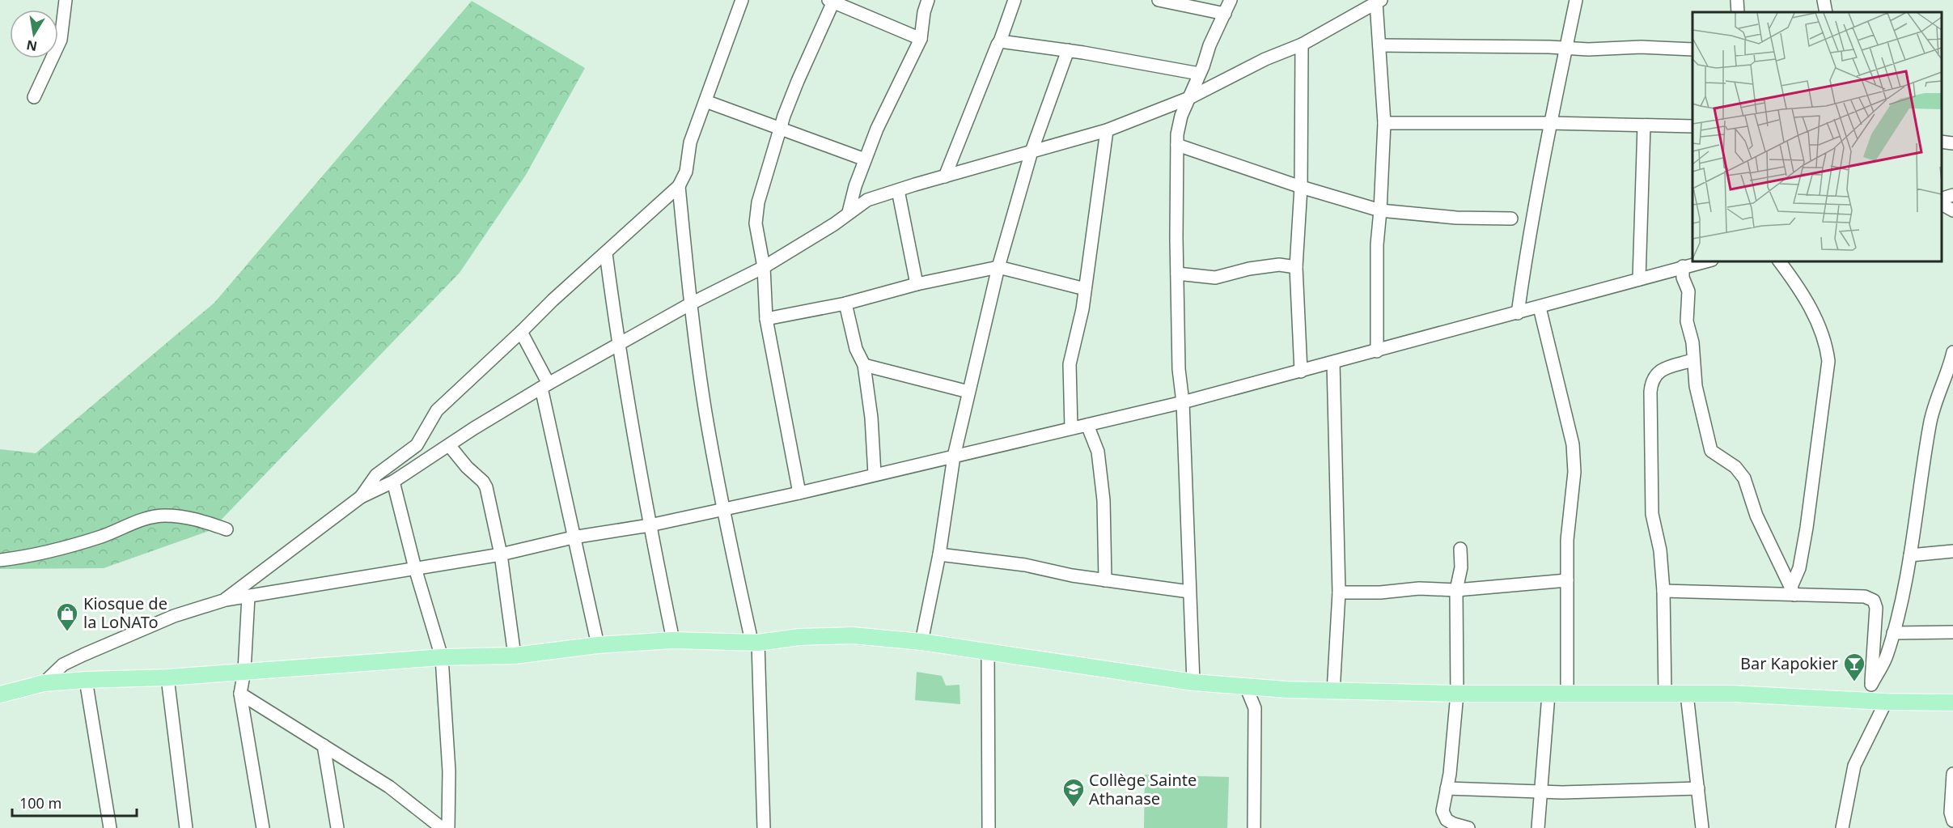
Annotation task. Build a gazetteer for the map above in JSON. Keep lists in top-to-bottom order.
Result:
{
  "places": {
    "shop": ["Kiosque de la LoNATo"],
    "bar": ["Bar Kapokier"],
    "school or university": ["Collège Sainte Athanase"]
  },
  "scale_bar": "100 m",
  "north": "bottom"
}
